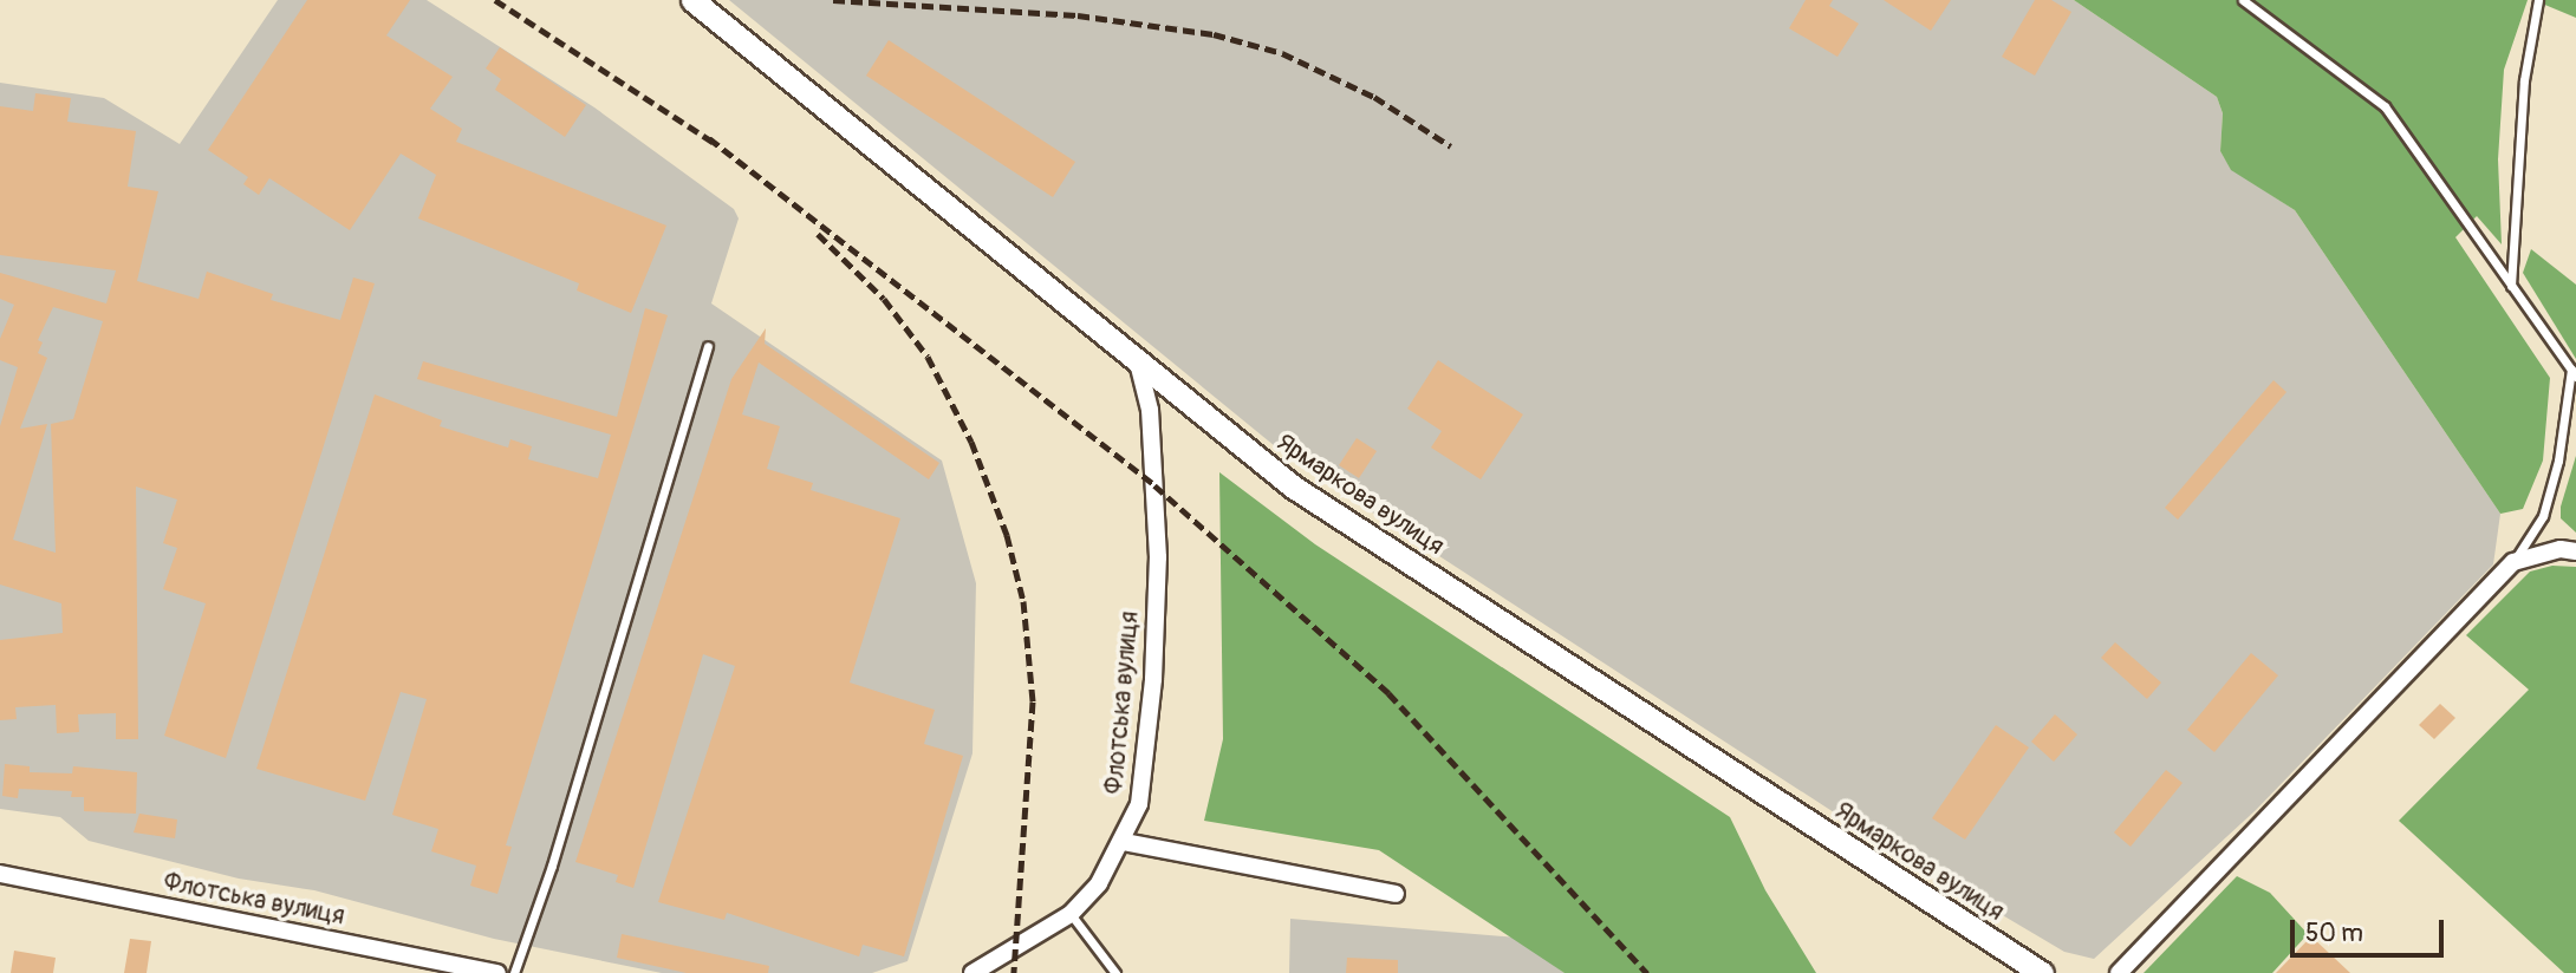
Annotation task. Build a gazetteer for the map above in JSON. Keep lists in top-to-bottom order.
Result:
{
  "streets": {
    "street": ["Ярмаркова вулиця", "Флотська вулиця"]
  },
  "crossings": [
    ["Ярмаркова вулиця", "Флотська вулиця"]
  ],
  "scale_bar": "50 m"
}
